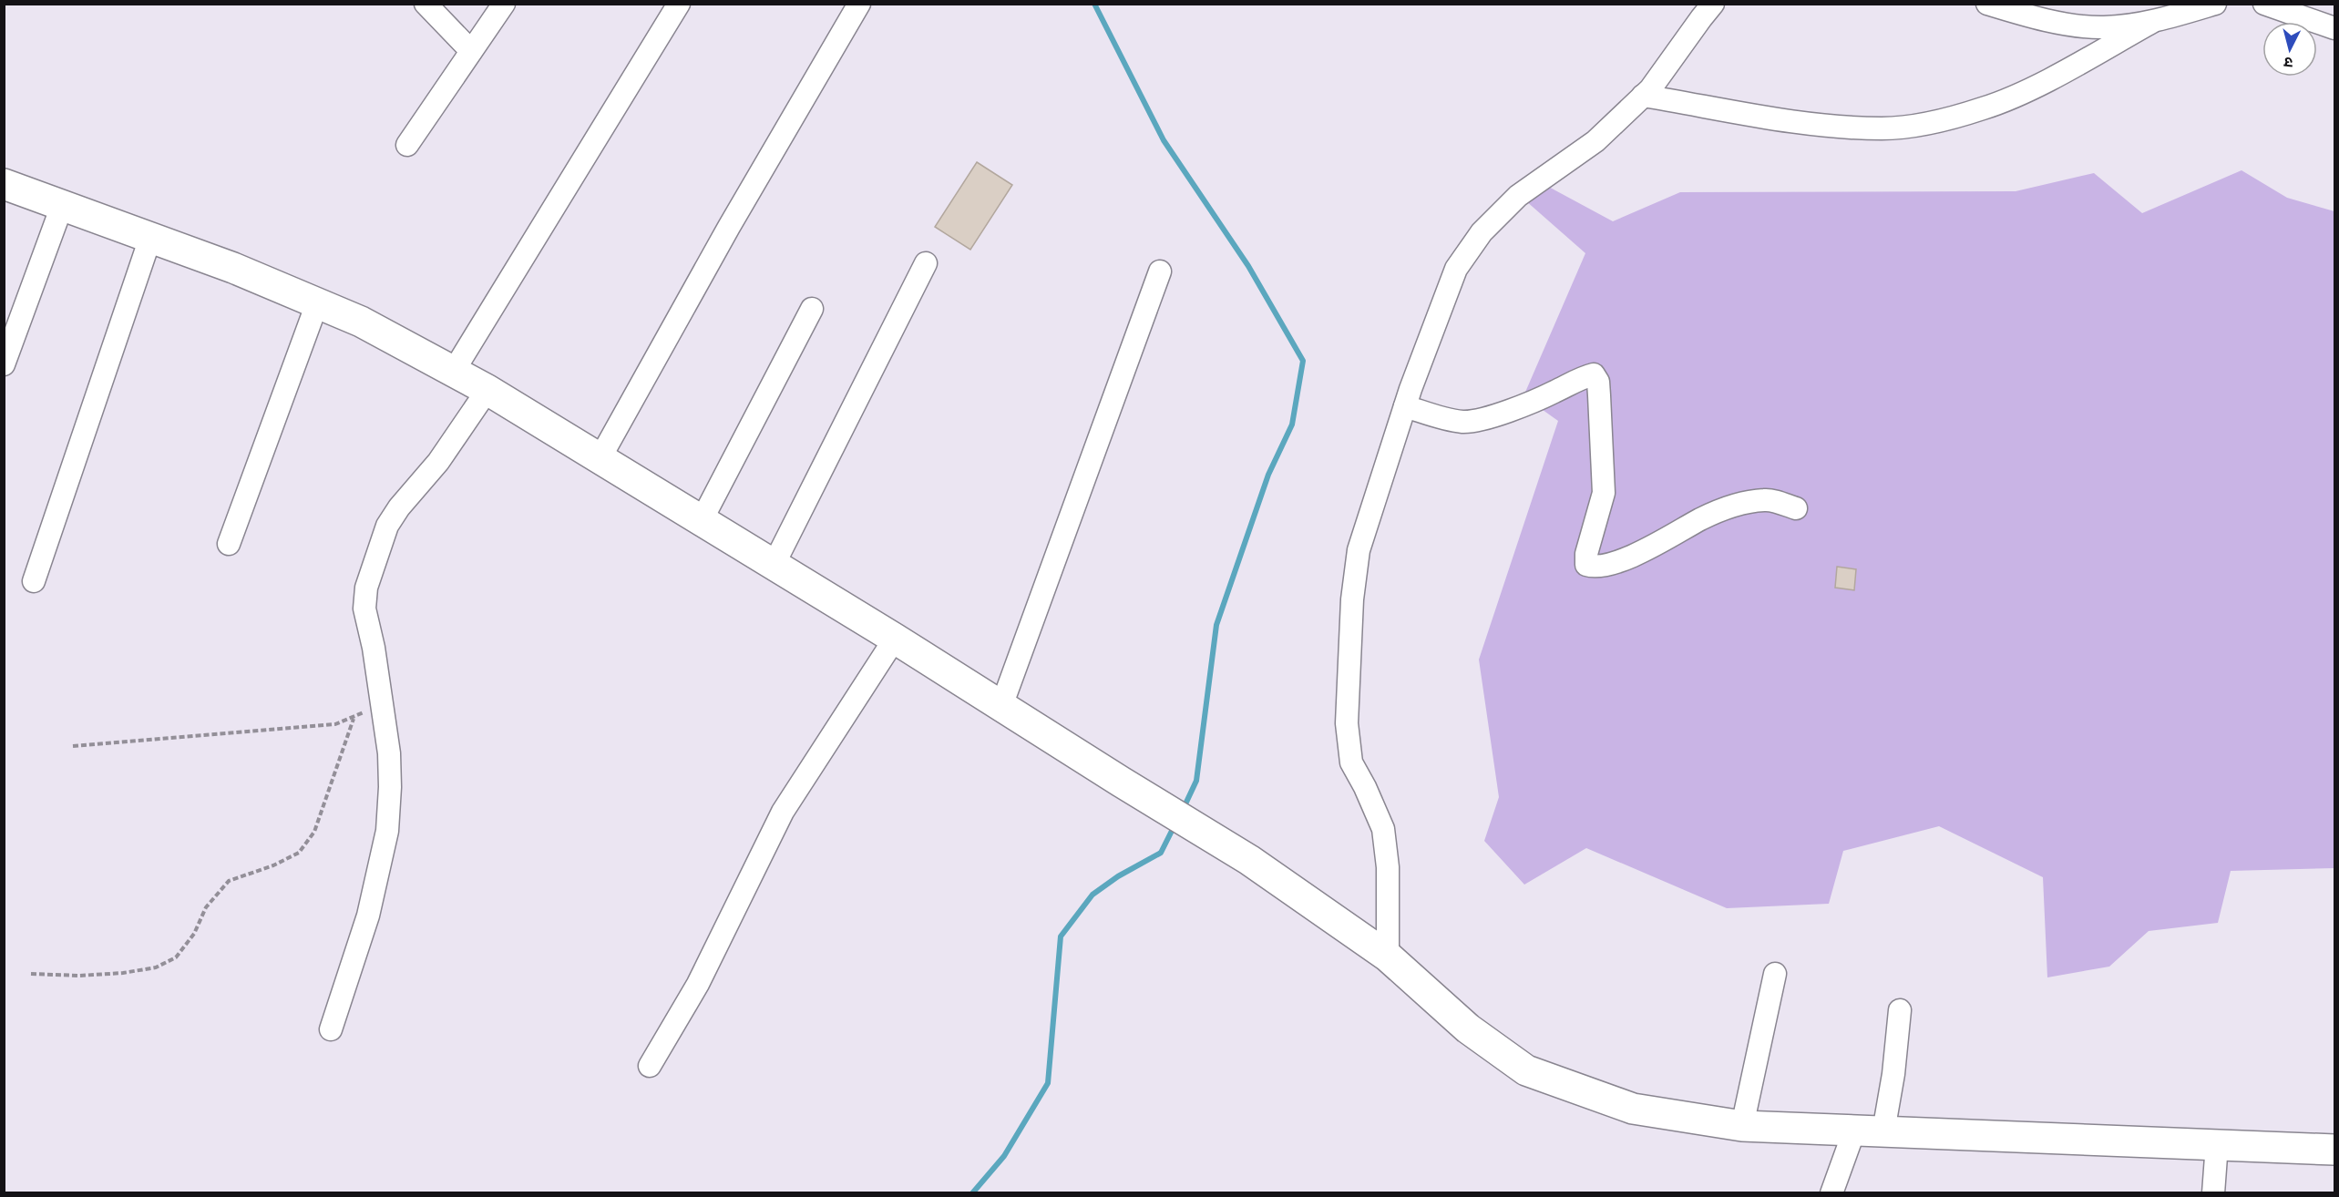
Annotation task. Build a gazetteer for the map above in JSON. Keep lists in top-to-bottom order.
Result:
{
  "north": "bottom"
}
